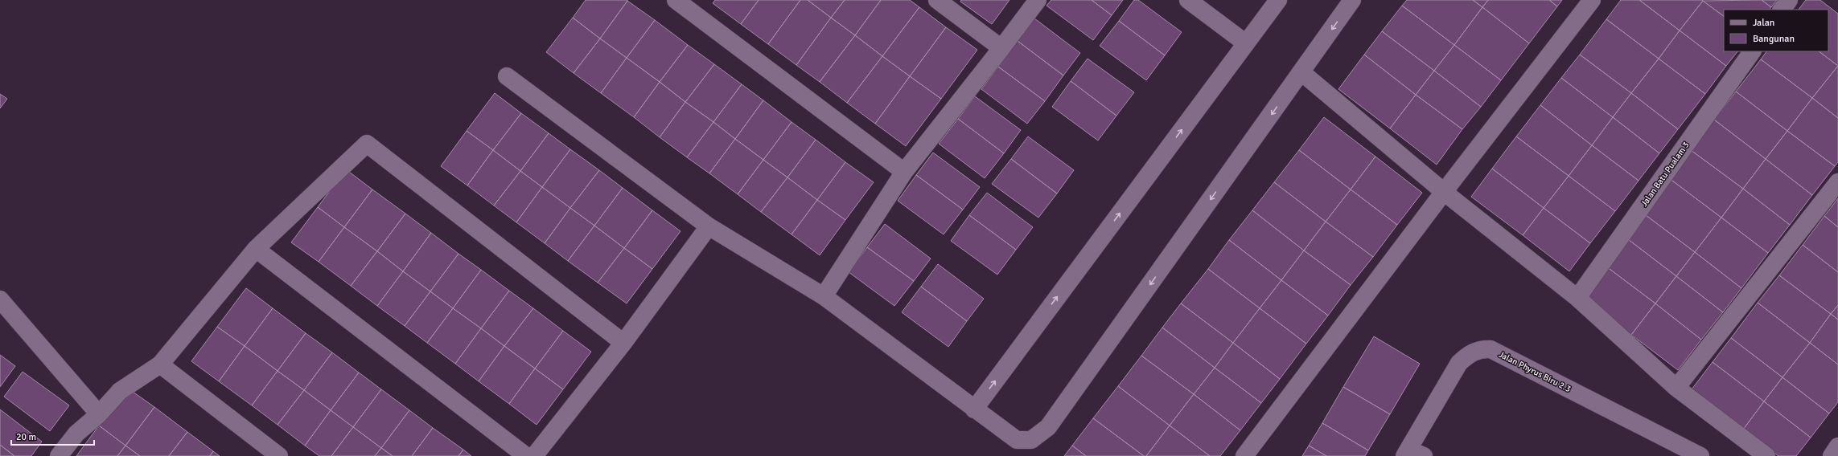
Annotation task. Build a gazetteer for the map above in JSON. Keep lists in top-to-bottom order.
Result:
{
  "streets": {
    "street": ["Jalan Batu Pualam 3", "Jalan Phyrus Biru 2.3"]
  },
  "legend": ["Jalan", "Bangunan"],
  "scale_bar": "20 m"
}
